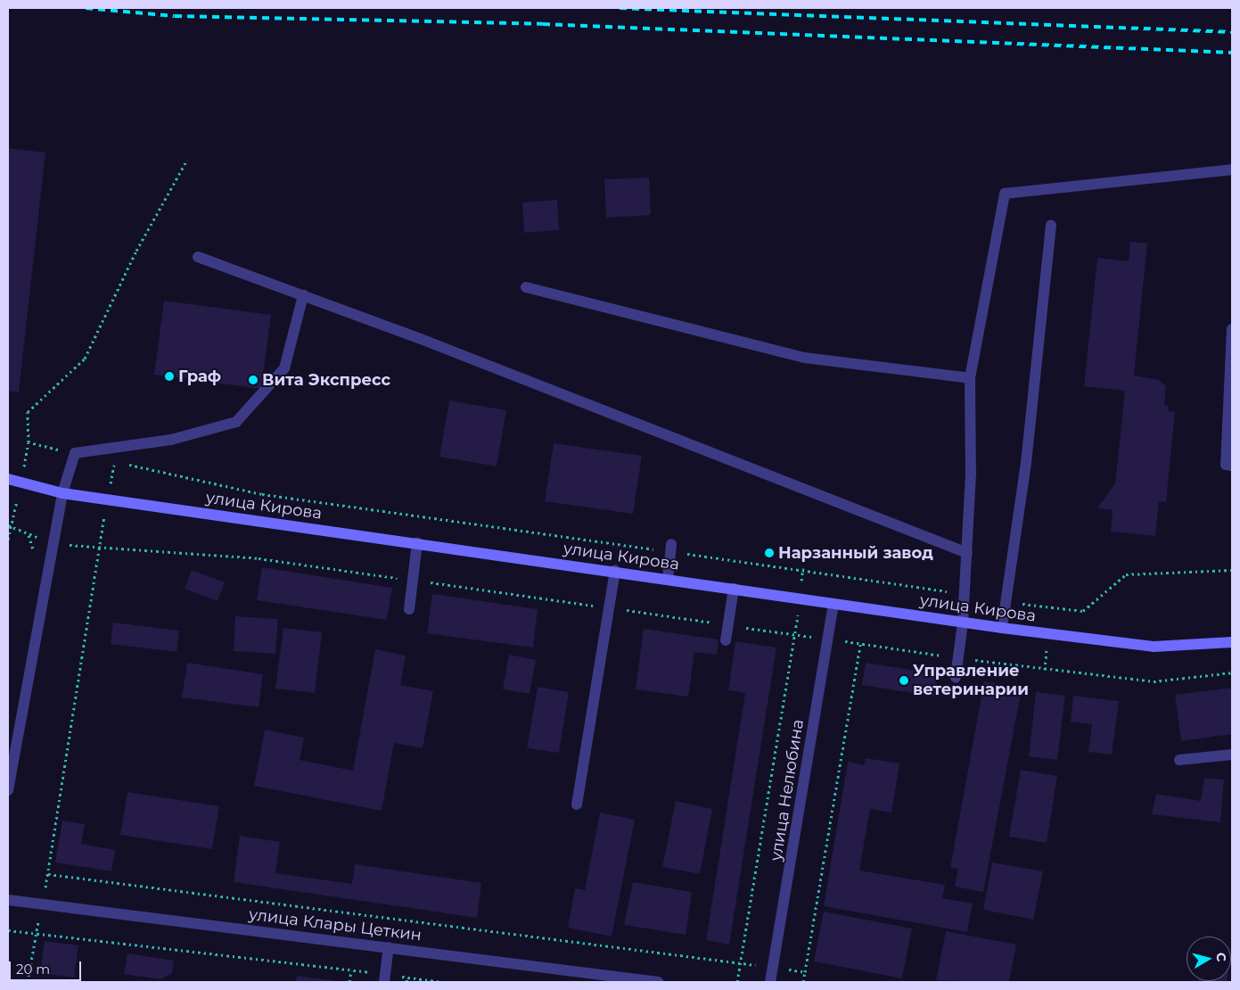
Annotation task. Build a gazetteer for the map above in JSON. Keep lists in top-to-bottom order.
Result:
{
  "streets": {
    "street": ["улица Кирова", "улица Нелюбина", "улица Клары Цеткин"]
  },
  "crossings": [
    ["улица Кирова", "улица Нелюбина"]
  ],
  "places": [
    "Граф",
    "Вита Экспресс",
    "Нарзанный завод",
    "Управление ветеринарии"
  ],
  "scale_bar": "20 m",
  "north": "right"
}
